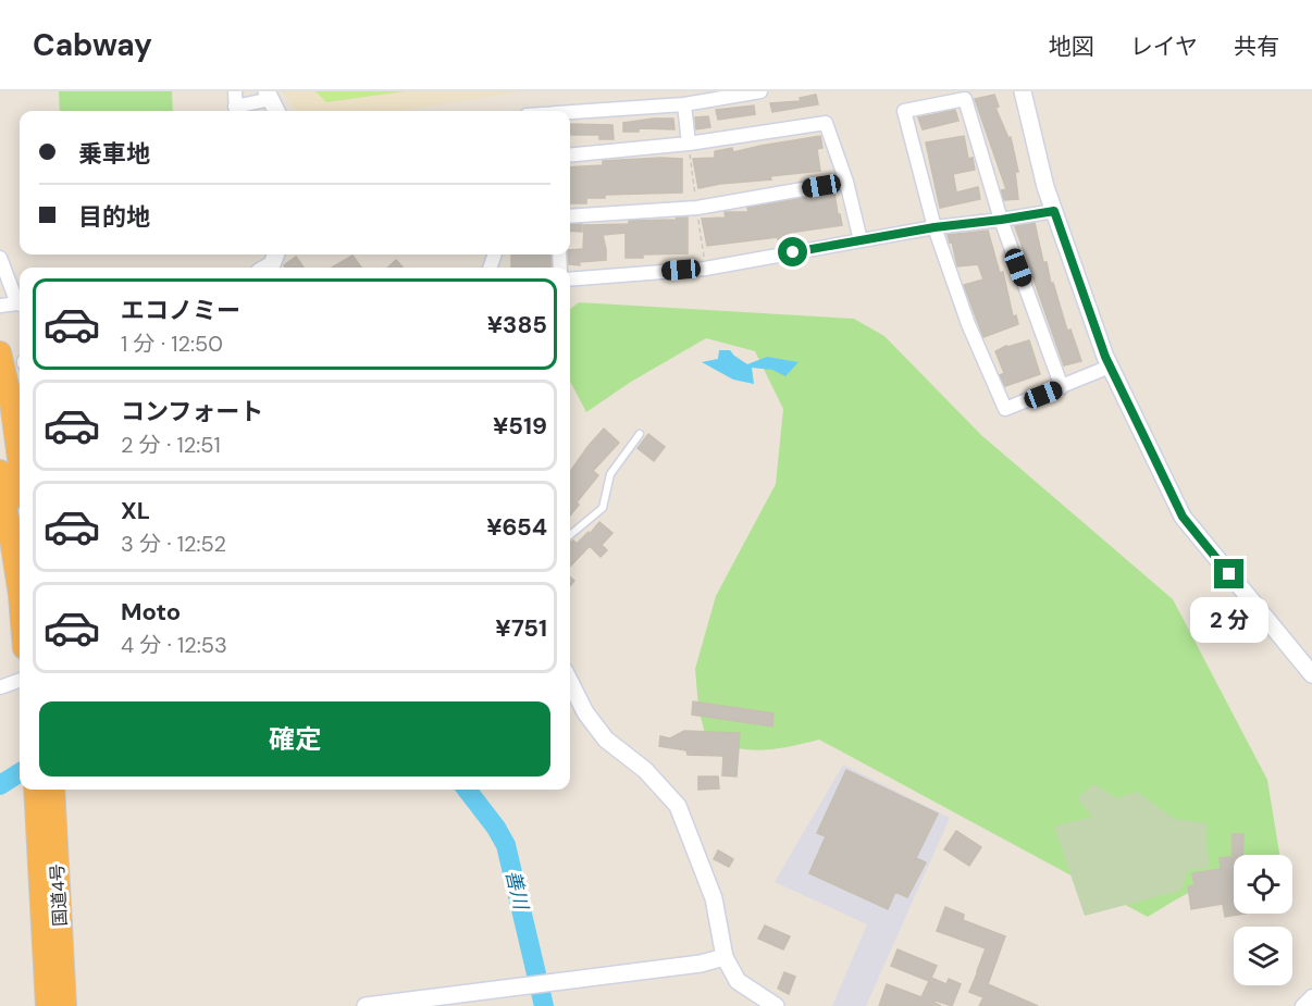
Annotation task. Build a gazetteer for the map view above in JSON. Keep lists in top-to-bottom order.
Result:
{
  "streets": {
    "highway": ["国道4号"]
  },
  "water": ["善川"],
  "page": {
    "header": "Cabway",
    "nav": ["地図", "レイヤ", "共有"],
    "banner": ["乗車地", "目的地"],
    "list": [
      {
        "name": "エコノミー",
        "note": "1 分 · 12:50",
        "value": "¥385"
      },
      {
        "name": "コンフォート",
        "note": "2 分 · 12:51",
        "value": "¥519"
      },
      {
        "name": "XL",
        "note": "3 分 · 12:52",
        "value": "¥654"
      },
      {
        "name": "Moto",
        "note": "4 分 · 12:53",
        "value": "¥751"
      }
    ],
    "bubble": "2 分",
    "buttons": "確定"
  }
}
